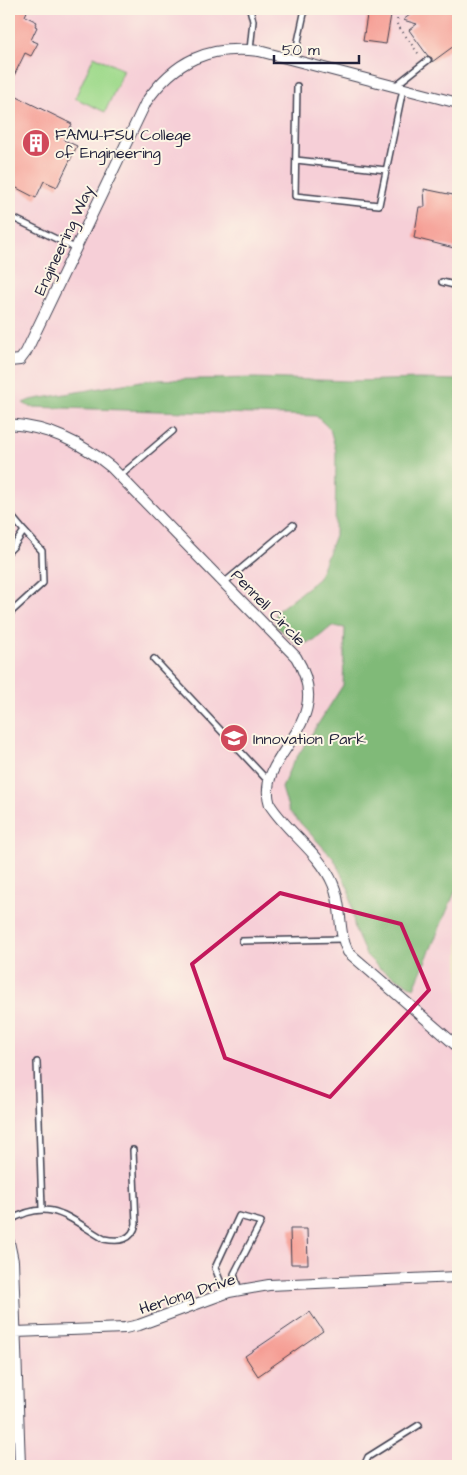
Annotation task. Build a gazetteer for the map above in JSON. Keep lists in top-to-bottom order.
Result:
{
  "streets": {
    "street": ["Engineering Way", "Pennell Circle", "Herlong Drive"]
  },
  "places": {
    "building": ["FAMU-FSU College of Engineering"],
    "school or university": ["Innovation Park"]
  },
  "scale_bar": "50 m"
}
